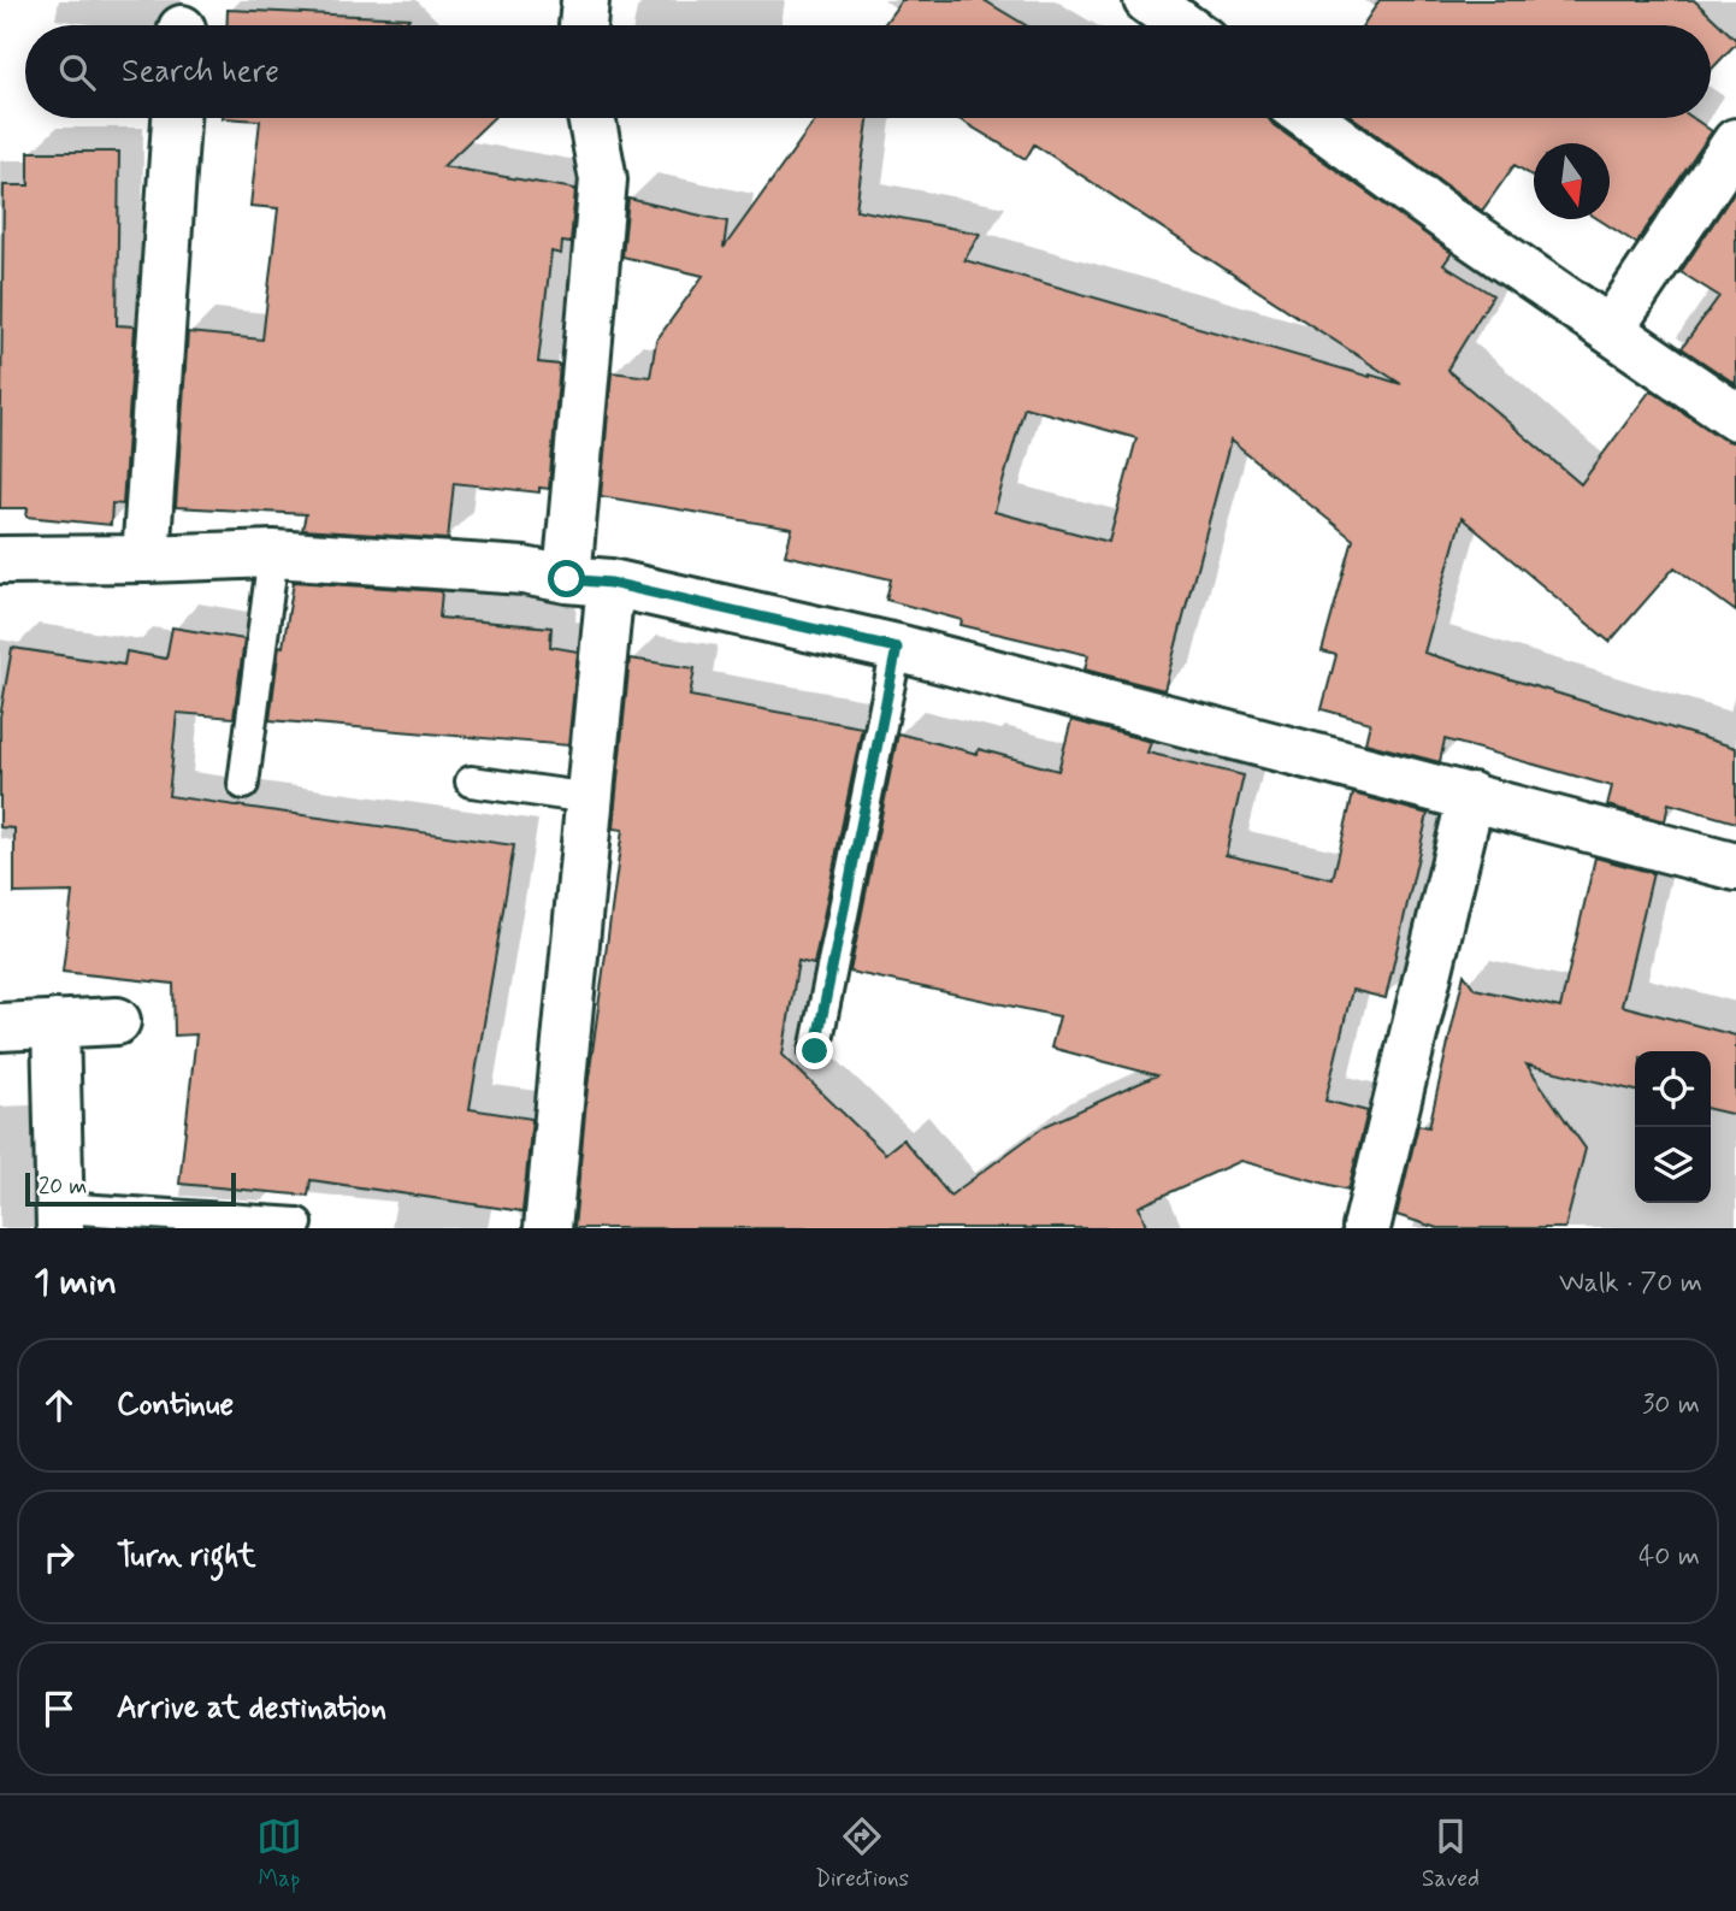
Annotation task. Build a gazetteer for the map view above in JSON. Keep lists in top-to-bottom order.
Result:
{
  "scale_bar": "20 m",
  "north": "bottom",
  "page": {
    "search": "Search here",
    "scale": "20 m",
    "heading": ["1 min", "Walk · 70 m"],
    "list": [
      ["Continue", "30 m"],
      ["Turn right", "40 m"],
      "Arrive at destination"
    ],
    "nav": ["Map", "Directions", "Saved"]
  }
}
